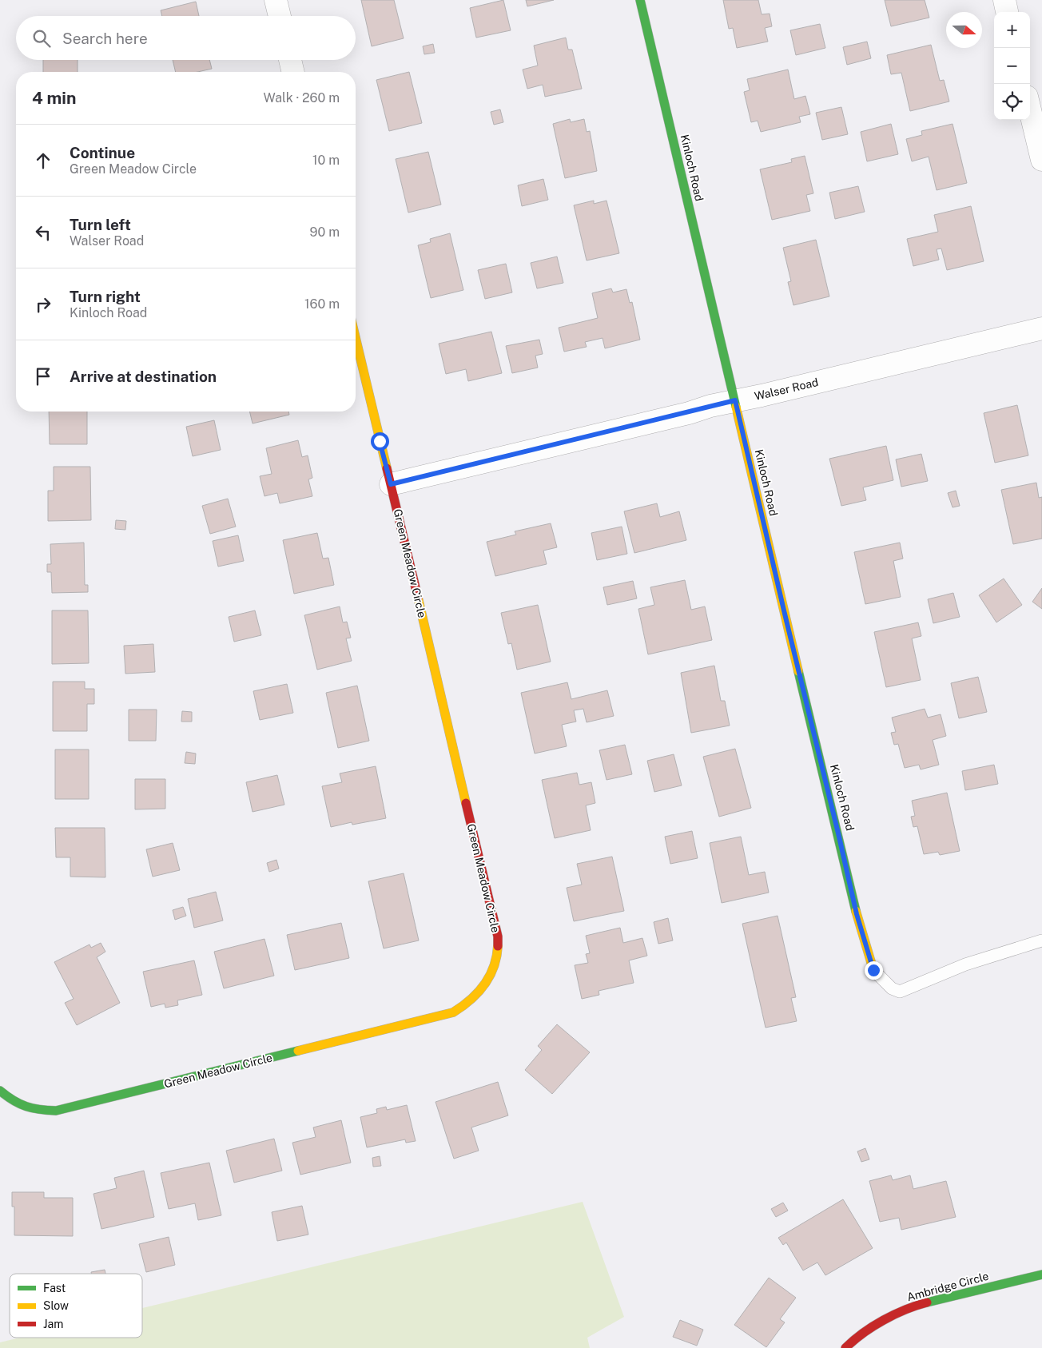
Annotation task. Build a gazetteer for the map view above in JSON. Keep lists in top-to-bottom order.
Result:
{
  "streets": {
    "street": [
      "Kinloch Road",
      "Walser Road",
      "Green Meadow Circle",
      "Ambridge Circle"
    ]
  },
  "crossings": [
    ["Kinloch Road", "Walser Road"],
    ["Walser Road", "Green Meadow Circle"]
  ],
  "legend": ["Fast", "Slow", "Jam"],
  "north": "right",
  "page": {
    "map_buttons": ["+", "−"],
    "search": "Search here",
    "heading": ["4 min", "Walk · 260 m"],
    "list": [
      ["Continue", "Green Meadow Circle", "10 m"],
      ["Turn left", "Walser Road", "90 m"],
      ["Turn right", "Kinloch Road", "160 m"],
      "Arrive at destination"
    ]
  }
}
